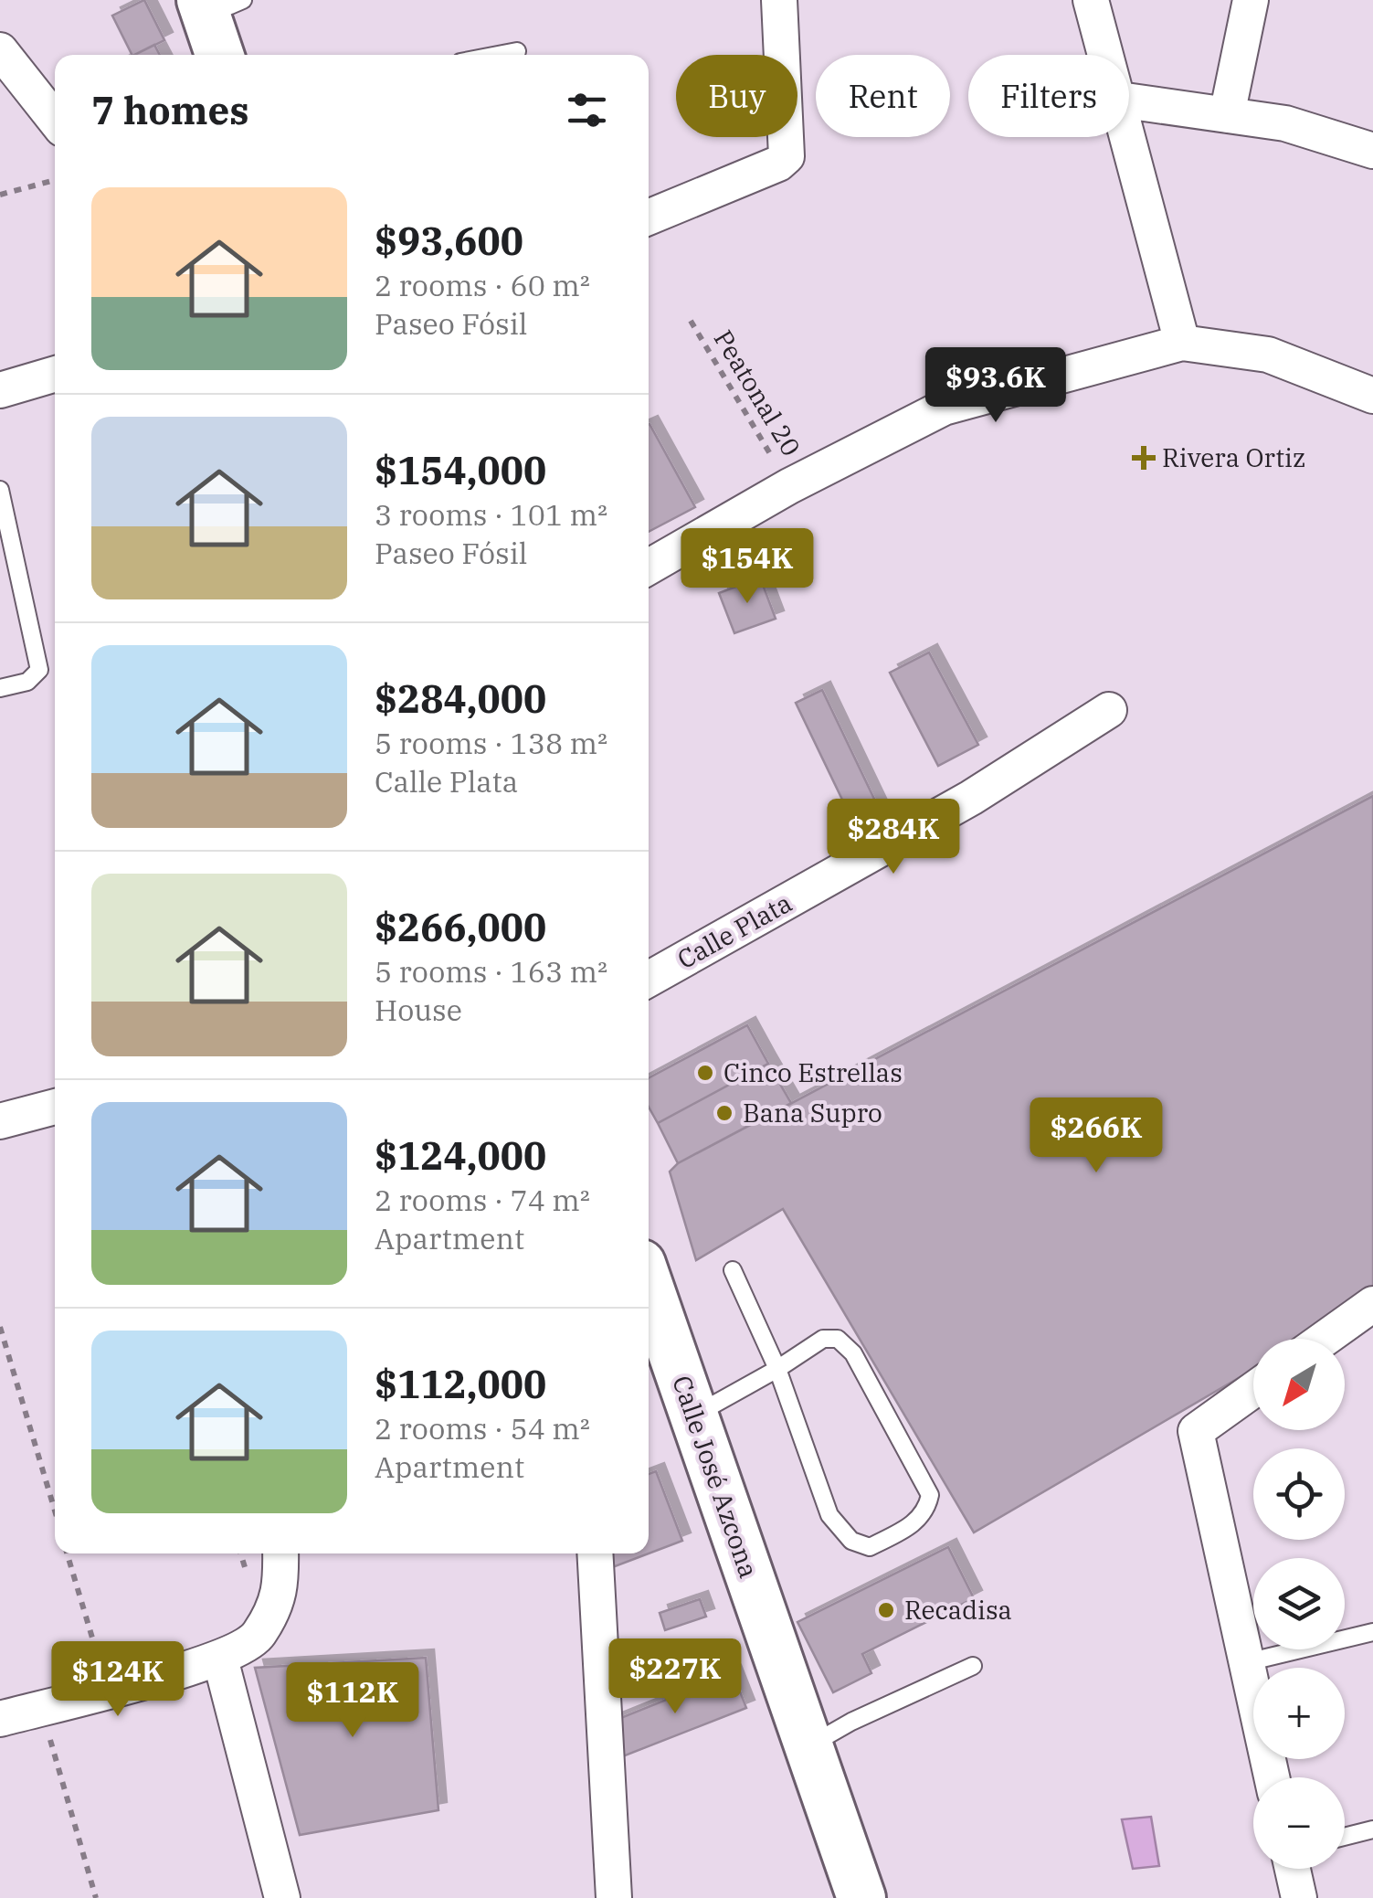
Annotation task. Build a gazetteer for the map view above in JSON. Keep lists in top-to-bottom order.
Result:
{
  "streets": {
    "main road": ["Calle José Azcona"],
    "street": ["Calle Plata"],
    "path": ["Peatonal 20"]
  },
  "places": {
    "health": ["Rivera Ortiz"],
    "other": ["Cinco Estrellas", "Bana Supro", "Recadisa"]
  },
  "north": "bottom left",
  "page": {
    "chip": ["Buy", "Rent", "Filters"],
    "heading": "7 homes",
    "list": [
      {
        "name": "$93,600",
        "note": "2 rooms · 60 m² · Paseo Fósil"
      },
      {
        "name": "$154,000",
        "note": "3 rooms · 101 m² · Paseo Fósil"
      },
      {
        "name": "$284,000",
        "note": "5 rooms · 138 m² · Calle Plata"
      },
      {
        "name": "$266,000",
        "note": "5 rooms · 163 m² · House"
      },
      {
        "name": "$124,000",
        "note": "2 rooms · 74 m² · Apartment"
      },
      {
        "name": "$112,000",
        "note": "2 rooms · 54 m² · Apartment"
      }
    ],
    "price": [
      "$93.6K",
      "$154K",
      "$284K",
      "$266K",
      "$227K",
      "$124K",
      "$112K"
    ],
    "map_buttons": ["+", "−"]
  }
}
